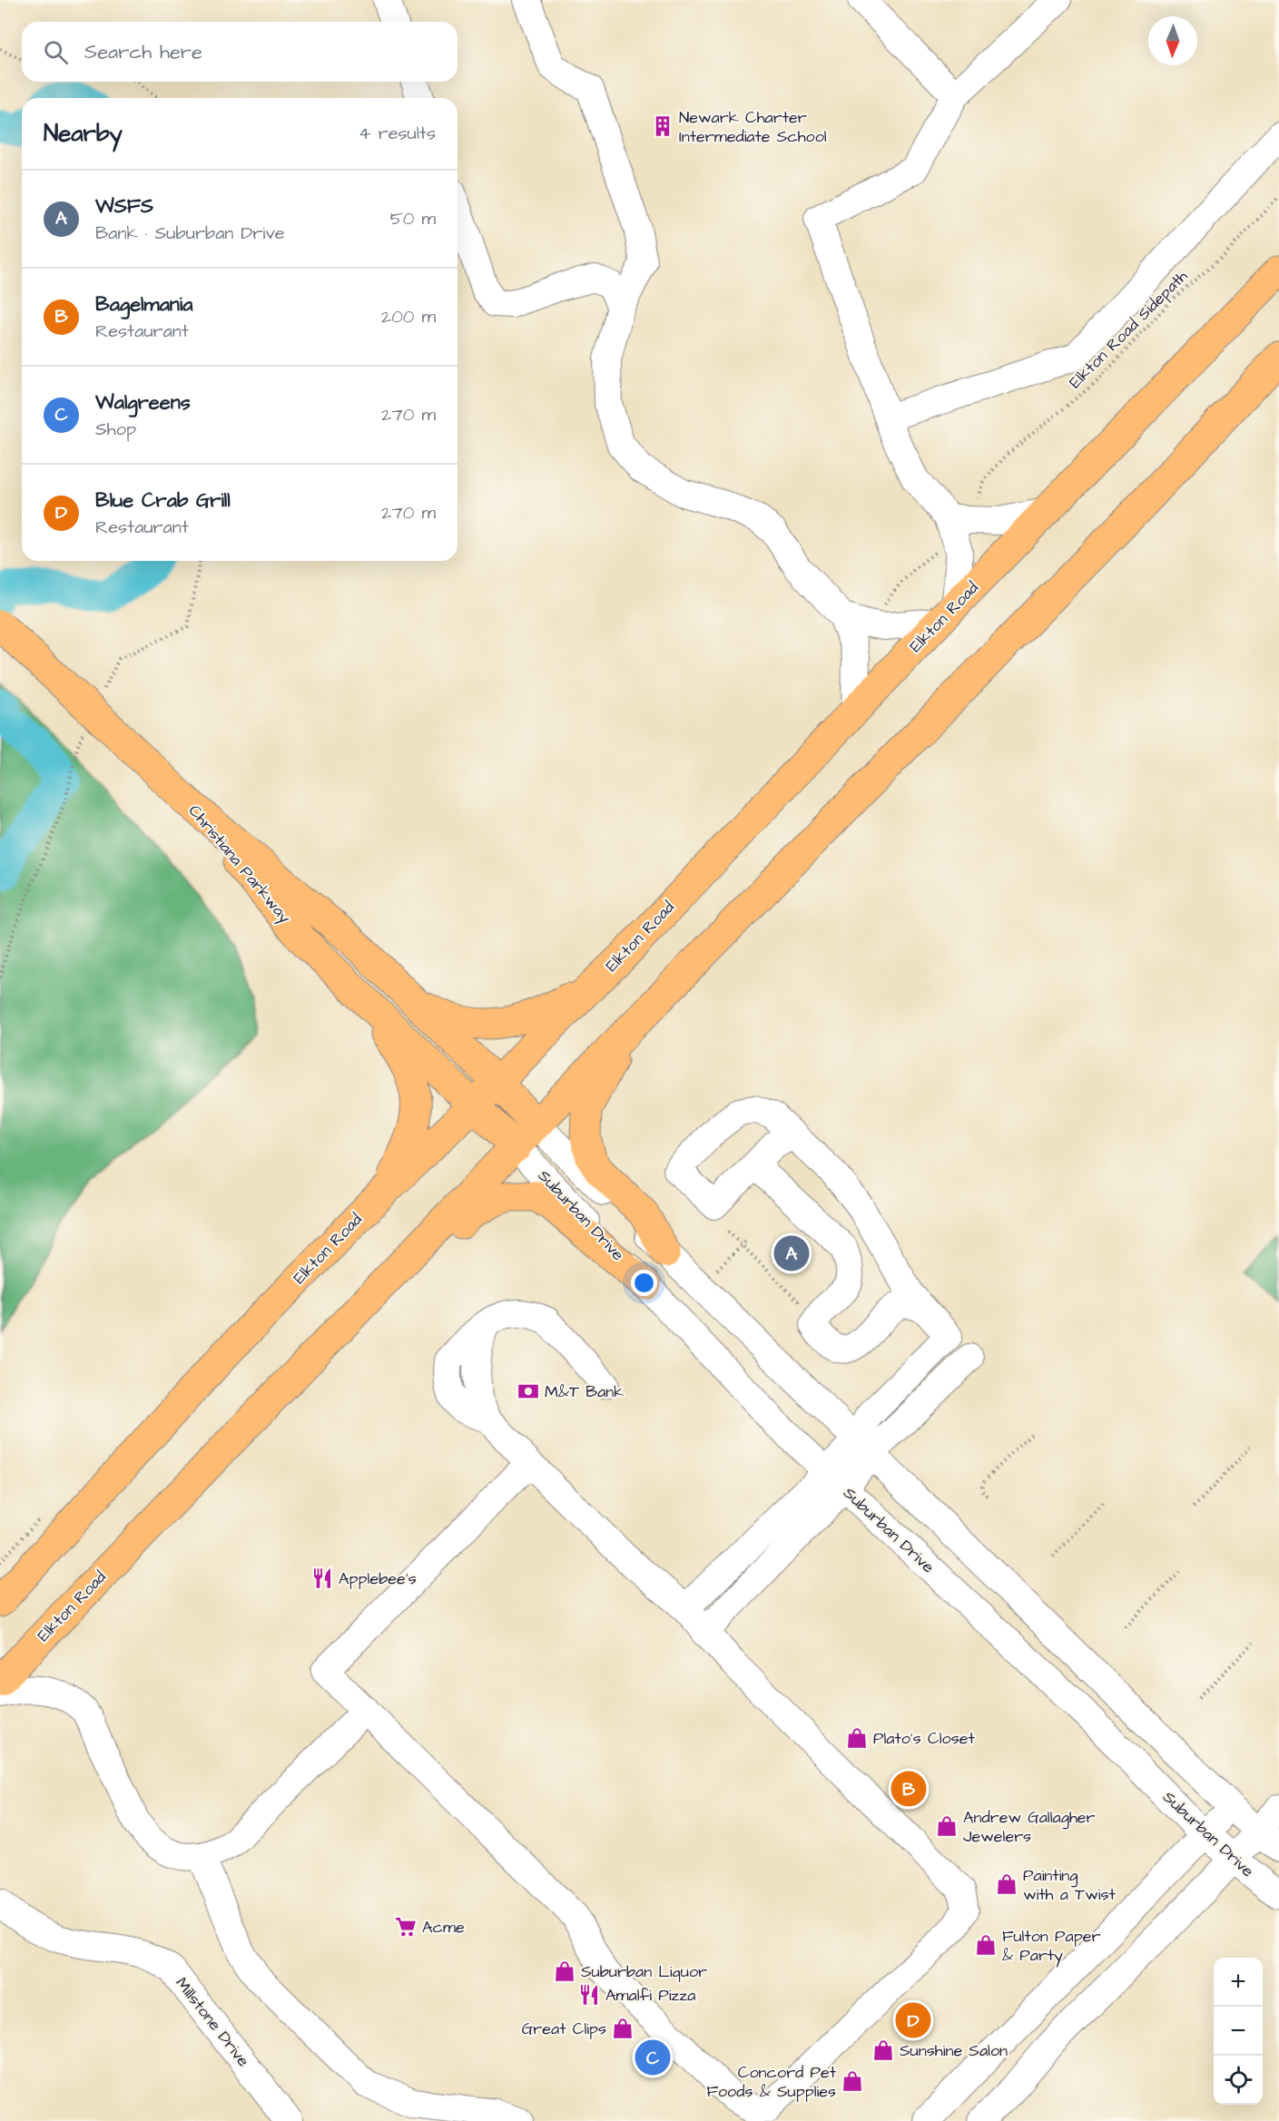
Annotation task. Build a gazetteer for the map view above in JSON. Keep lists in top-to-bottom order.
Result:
{
  "streets": {
    "main road": ["Elkton Road", "Christiana Parkway"],
    "street": ["Suburban Drive", "Millstone Drive"],
    "path": ["Elkton Road Sidepath"]
  },
  "crossings": [
    ["Elkton Road", "Christiana Parkway"],
    ["Elkton Road", "Suburban Drive"],
    ["Christiana Parkway", "Suburban Drive"]
  ],
  "places": {
    "building": ["Newark Charter Intermediate School"],
    "bank": ["M&T Bank"],
    "restaurant": ["Applebee's", "Amalfi Pizza"],
    "shop": [
      "Plato's Closet",
      "Andrew Gallagher Jewelers",
      "Painting with a Twist",
      "Fulton Paper & Party",
      "Suburban Liquor",
      "Great Clips",
      "Sunshine Salon",
      "Concord Pet Foods & Supplies"
    ],
    "supermarket": ["Acme"]
  },
  "north": "bottom",
  "page": {
    "search": "Search here",
    "heading": ["Nearby", "4 results"],
    "list": [
      {
        "mark": "A",
        "name": "WSFS",
        "note": "Bank · Suburban Drive",
        "value": "50 m"
      },
      {
        "mark": "B",
        "name": "Bagelmania",
        "note": "Restaurant",
        "value": "200 m"
      },
      {
        "mark": "C",
        "name": "Walgreens",
        "note": "Shop",
        "value": "270 m"
      },
      {
        "mark": "D",
        "name": "Blue Crab Grill",
        "note": "Restaurant",
        "value": "270 m"
      }
    ],
    "pins": [
      "A",
      "B",
      "D",
      "C"
    ],
    "map_buttons": ["+", "−"]
  }
}
